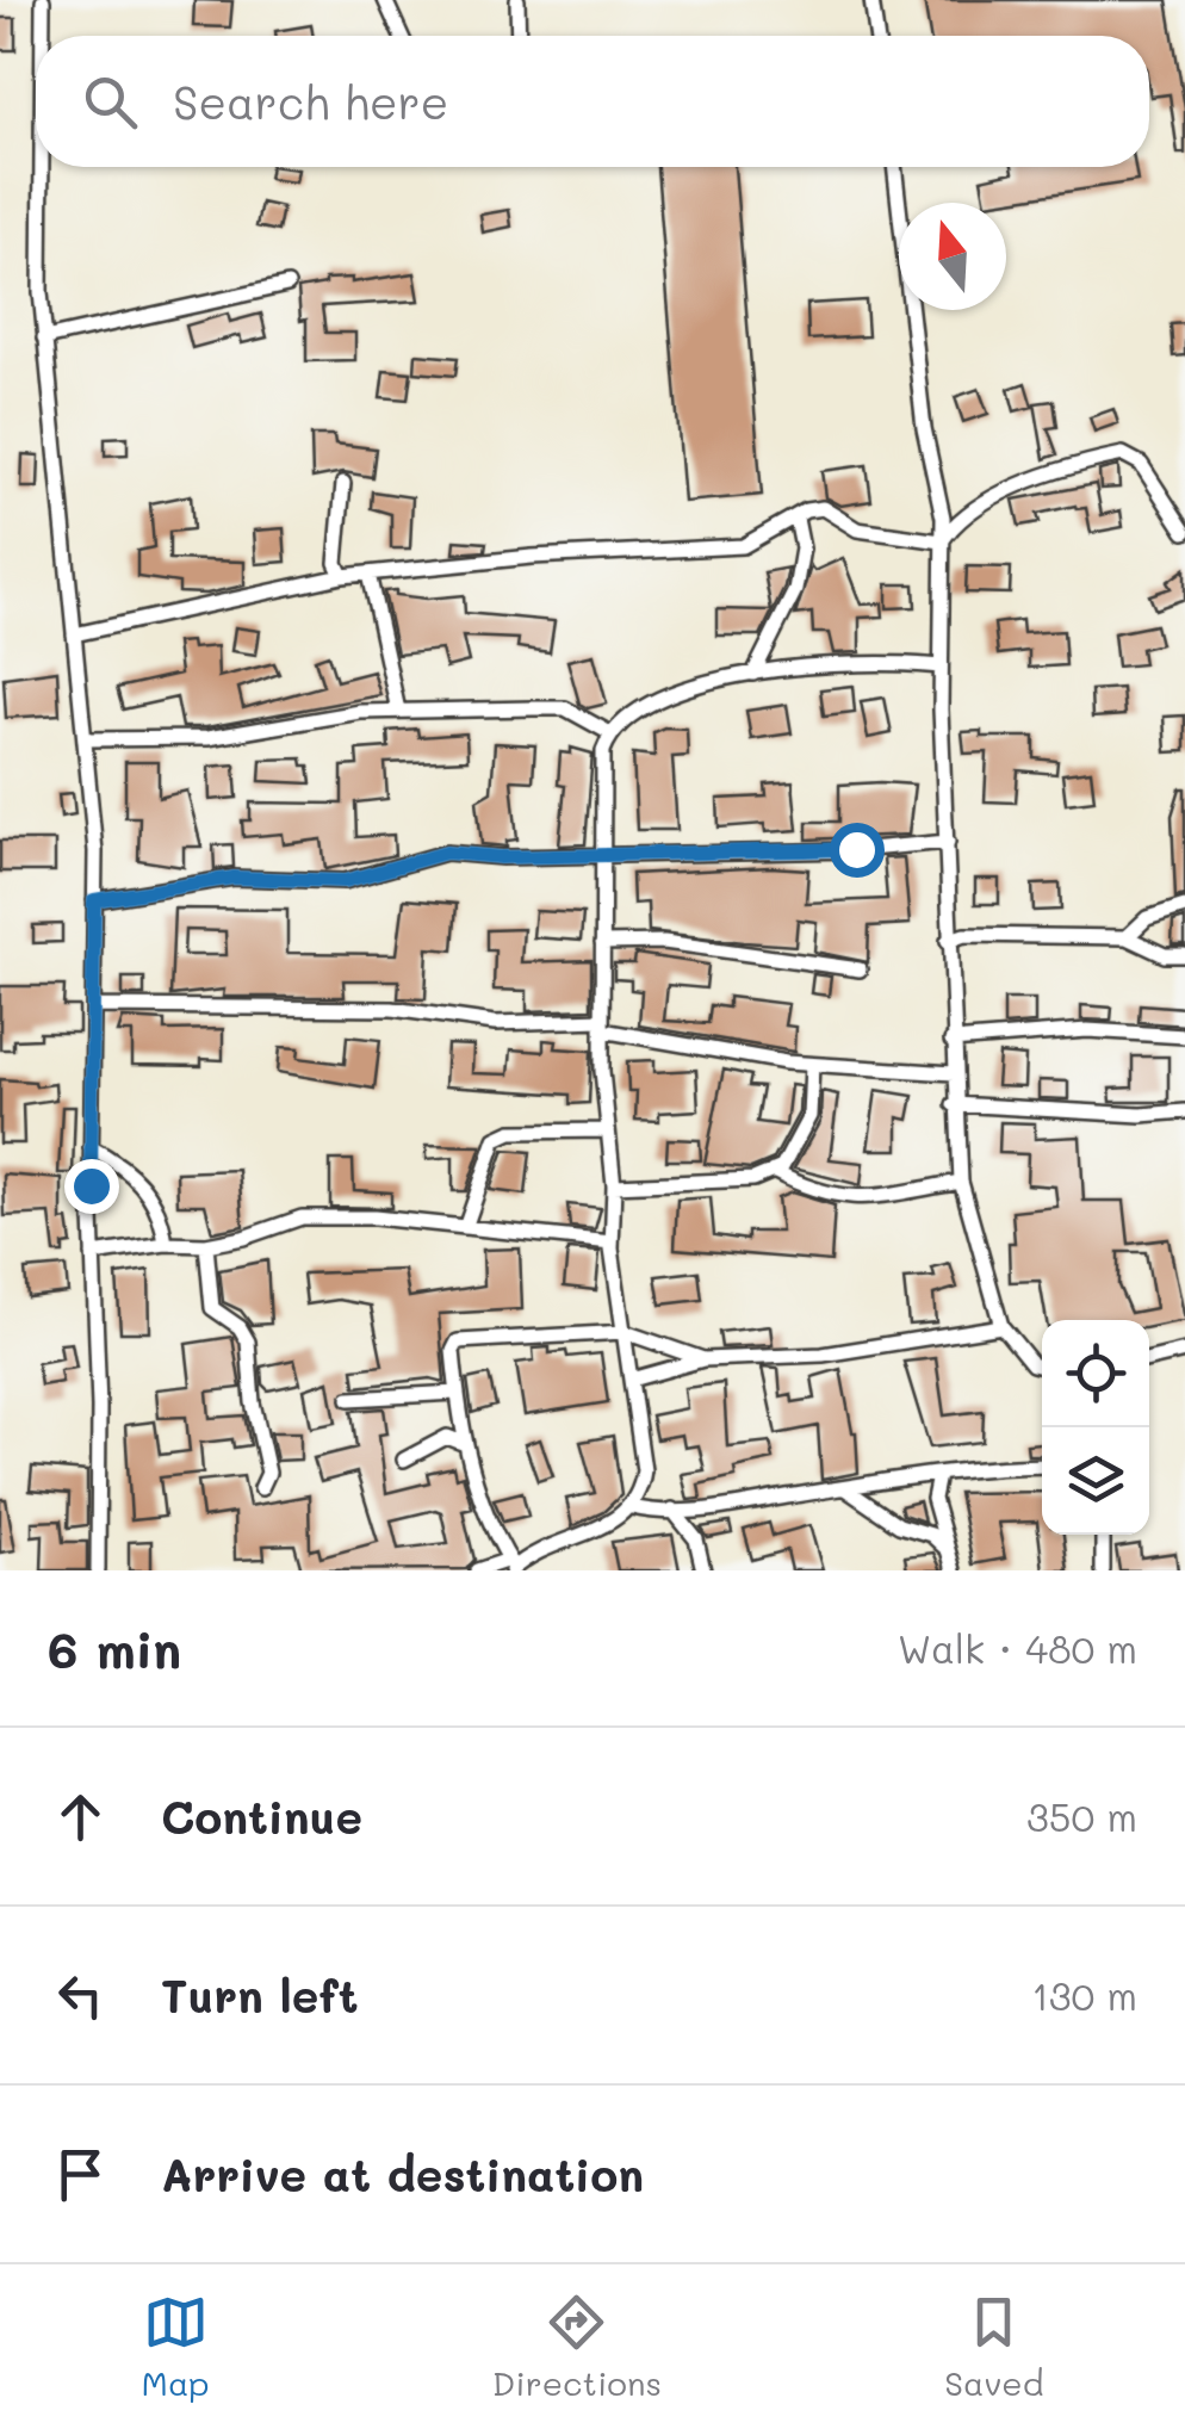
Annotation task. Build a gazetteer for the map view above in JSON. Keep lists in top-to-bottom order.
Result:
{
  "north": "top",
  "page": {
    "search": "Search here",
    "heading": ["6 min", "Walk · 480 m"],
    "list": [
      ["Continue", "350 m"],
      ["Turn left", "130 m"],
      "Arrive at destination"
    ],
    "nav": ["Map", "Directions", "Saved"]
  }
}
